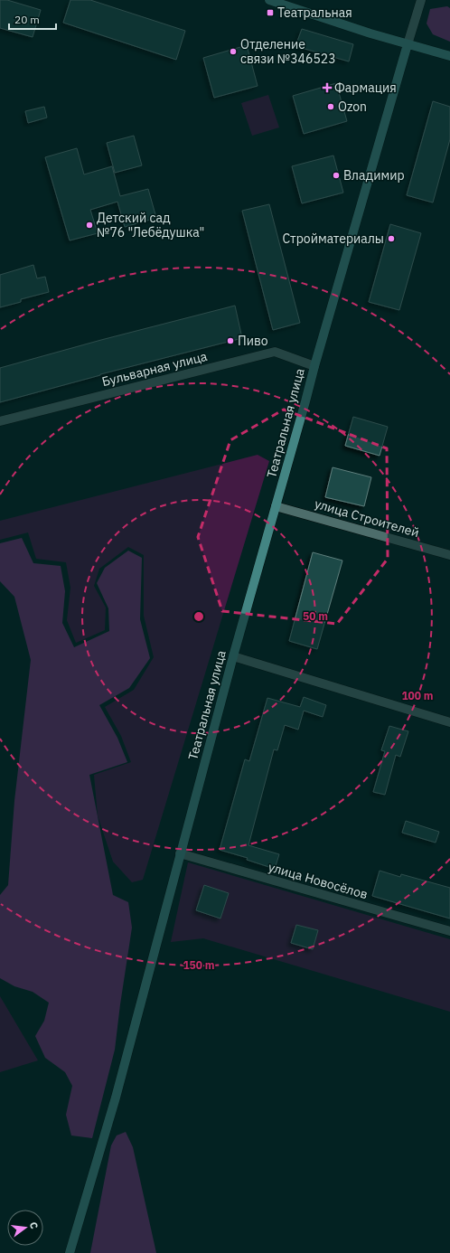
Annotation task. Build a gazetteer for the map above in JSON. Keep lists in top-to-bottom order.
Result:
{
  "streets": {
    "main road": ["Театральная улица"],
    "street": ["Бульварная улица", "улица Строителей", "улица Новосёлов"]
  },
  "crossings": [
    ["Бульварная улица", "Театральная улица"],
    ["Театральная улица", "улица Строителей"],
    ["Театральная улица", "улица Новосёлов"]
  ],
  "places": {
    "transit": ["Театральная"],
    "other": [
      "Отделение связи №346523",
      "Ozon",
      "Владимир",
      "Детский сад №76 \"Лебёдушка\"",
      "Стройматериалы",
      "Пиво"
    ],
    "health": ["Фармация"]
  },
  "scale_bar": "20 m",
  "north": "right",
  "rings": ["50 m", "100 m", "150 m"]
}
